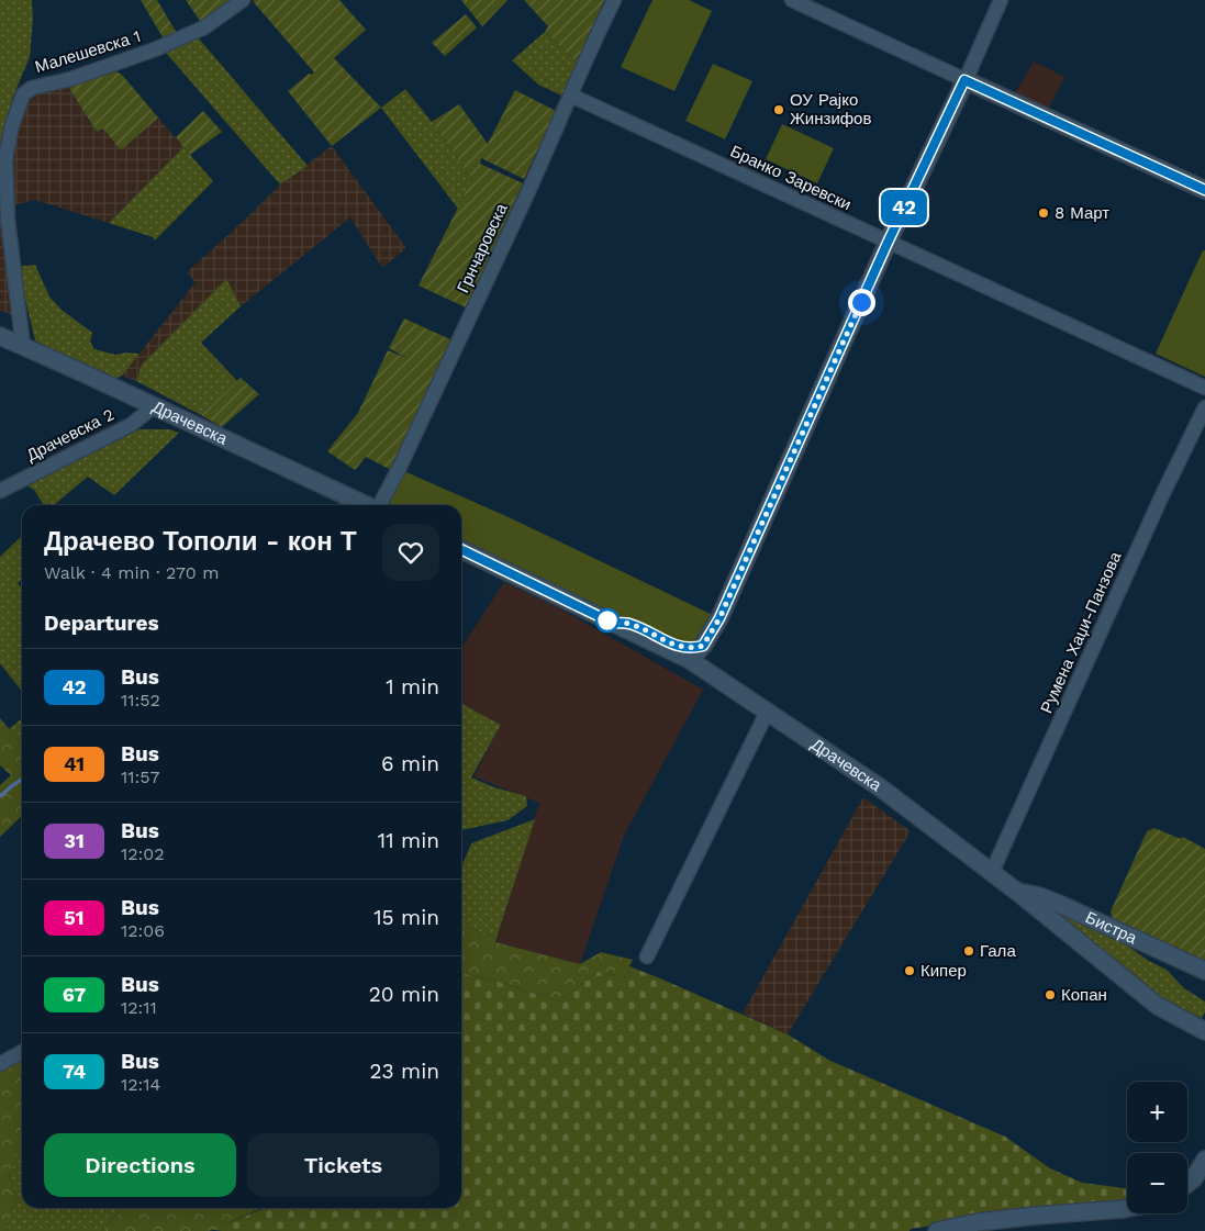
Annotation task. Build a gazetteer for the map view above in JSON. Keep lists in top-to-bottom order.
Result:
{
  "streets": {
    "street": [
      "Малешевска 1",
      "Бранко Заревски",
      "Грнчаровска",
      "Драчевска",
      "Драчевска 2",
      "Румена Хаџи-Панзова",
      "Бистра"
    ]
  },
  "crossings": [
    ["Малешевска 1", "Драчевска"],
    ["Бранко Заревски", "Грнчаровска"],
    ["Драчевска", "Драчевска 2"],
    ["Драчевска", "Румена Хаџи-Панзова"],
    ["Драчевска", "Бистра"]
  ],
  "places": [
    "ОУ Рајко Жинзифов",
    "8 Март",
    "Гала",
    "Кипер",
    "Копан"
  ],
  "lines": ["bus line 42"],
  "page": {
    "on_map": "42",
    "heading": [
      ["Драчево Тополи - кон Т", "Walk · 4 min · 270 m"],
      "Departures"
    ],
    "list": [
      {
        "mark": "42",
        "name": "Bus",
        "note": "11:52",
        "value": "1 min"
      },
      {
        "mark": "41",
        "name": "Bus",
        "note": "11:57",
        "value": "6 min"
      },
      {
        "mark": "31",
        "name": "Bus",
        "note": "12:02",
        "value": "11 min"
      },
      {
        "mark": "51",
        "name": "Bus",
        "note": "12:06",
        "value": "15 min"
      },
      {
        "mark": "67",
        "name": "Bus",
        "note": "12:11",
        "value": "20 min"
      },
      {
        "mark": "74",
        "name": "Bus",
        "note": "12:14",
        "value": "23 min"
      }
    ],
    "map_buttons": ["+", "−"],
    "buttons": ["Directions", "Tickets"]
  }
}
